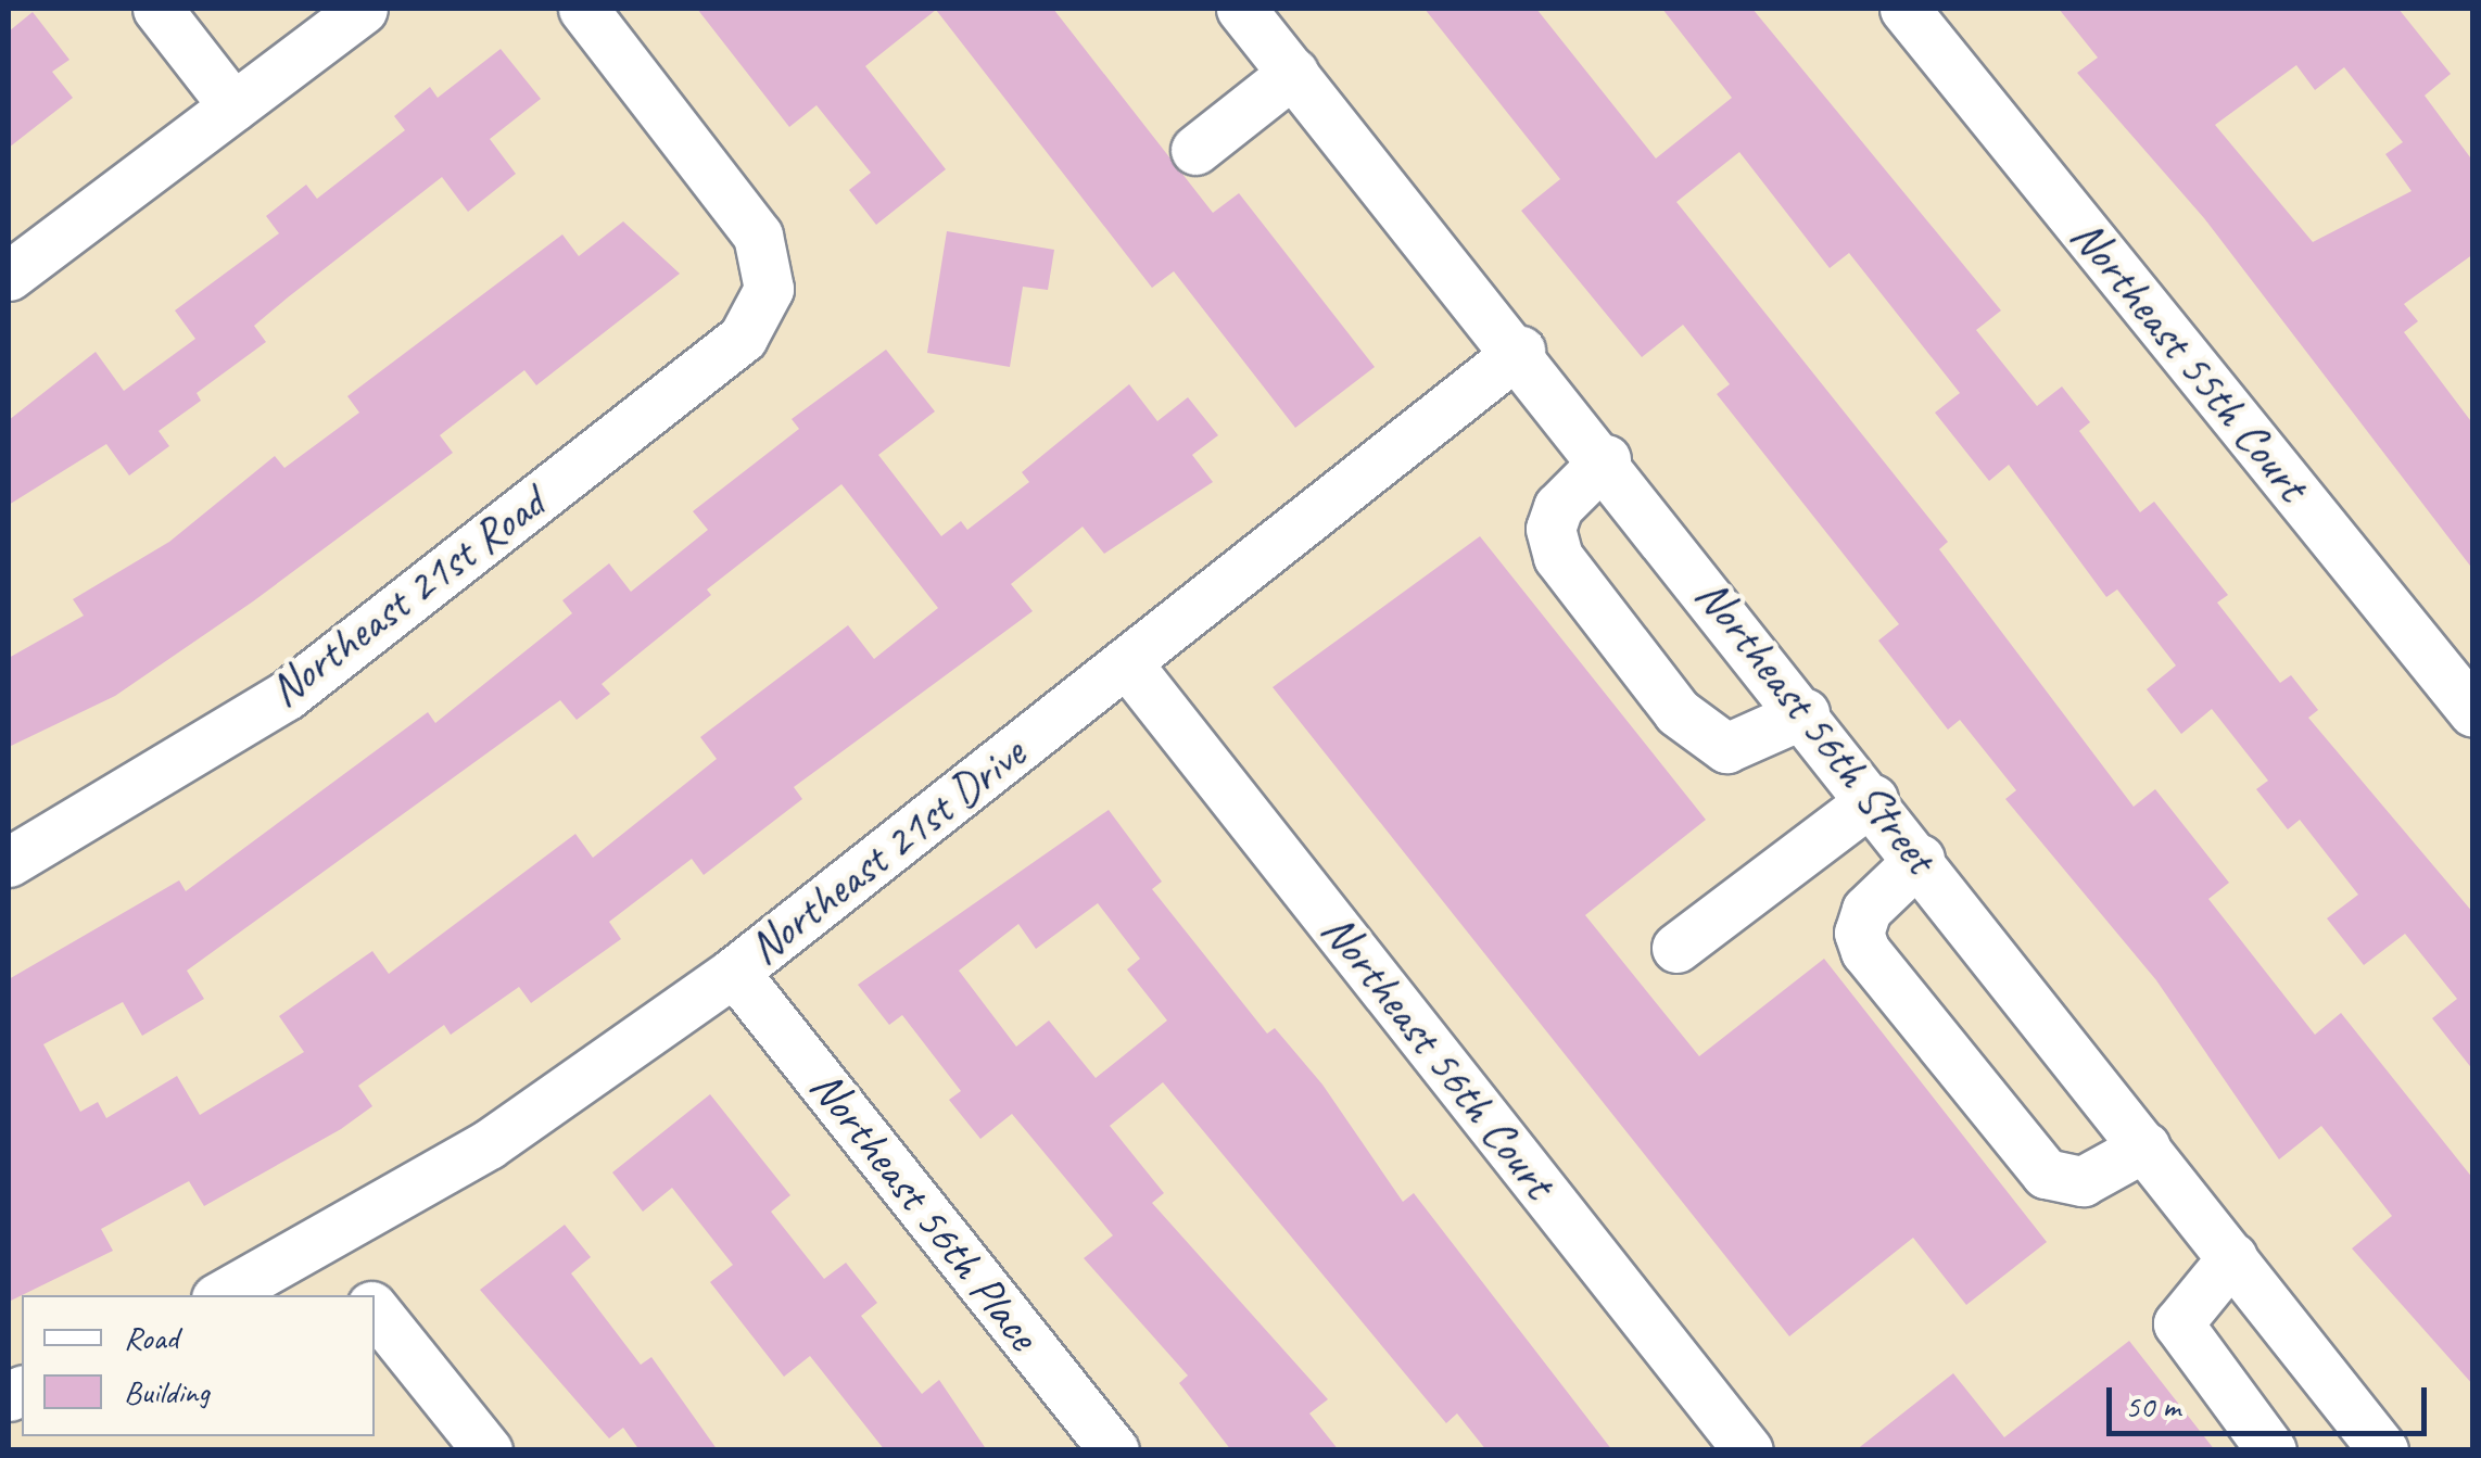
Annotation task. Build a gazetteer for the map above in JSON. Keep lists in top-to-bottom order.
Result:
{
  "streets": {
    "street": [
      "Northeast 55th Court",
      "Northeast 21st Road",
      "Northeast 56th Street",
      "Northeast 21st Drive",
      "Northeast 56th Court",
      "Northeast 56th Place"
    ]
  },
  "crossings": [
    ["Northeast 56th Street", "Northeast 21st Drive"],
    ["Northeast 21st Drive", "Northeast 56th Court"],
    ["Northeast 21st Drive", "Northeast 56th Place"]
  ],
  "legend": ["Road", "Building"],
  "scale_bar": "50 m"
}
